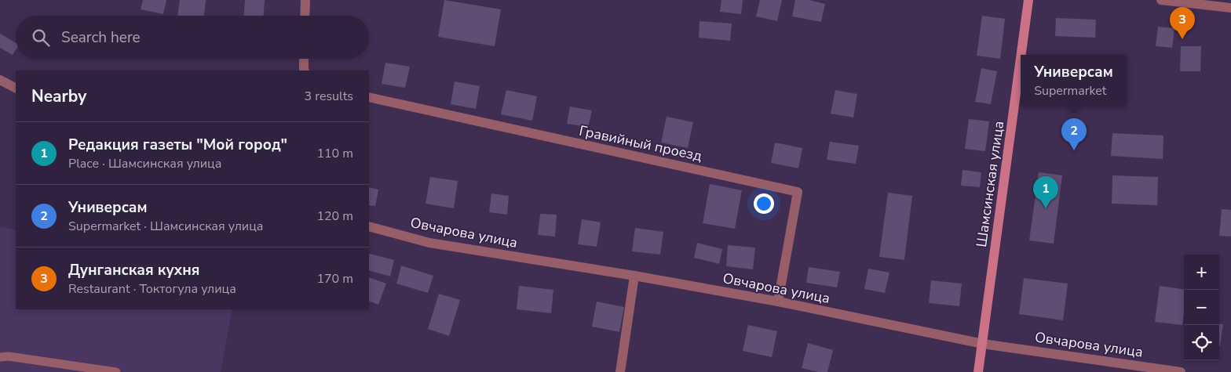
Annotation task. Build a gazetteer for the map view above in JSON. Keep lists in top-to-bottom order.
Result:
{
  "streets": {
    "main road": ["Шамсинская улица"],
    "street": ["Гравийный проезд", "Овчарова улица"]
  },
  "crossings": [
    ["Гравийный проезд", "Овчарова улица"],
    ["Шамсинская улица", "Овчарова улица"]
  ],
  "page": {
    "pins": ["3", "2", "1"],
    "search": "Search here",
    "popup": ["Универсам", "Supermarket"],
    "heading": ["Nearby", "3 results"],
    "list": [
      {
        "mark": "1",
        "name": "Редакция газеты \"Мой город\"",
        "note": "Place · Шамсинская улица",
        "value": "110 m"
      },
      {
        "mark": "2",
        "name": "Универсам",
        "note": "Supermarket · Шамсинская улица",
        "value": "120 m"
      },
      {
        "mark": "3",
        "name": "Дунганская кухня",
        "note": "Restaurant · Токтогула улица",
        "value": "170 m"
      }
    ],
    "map_buttons": ["+", "−"]
  }
}
